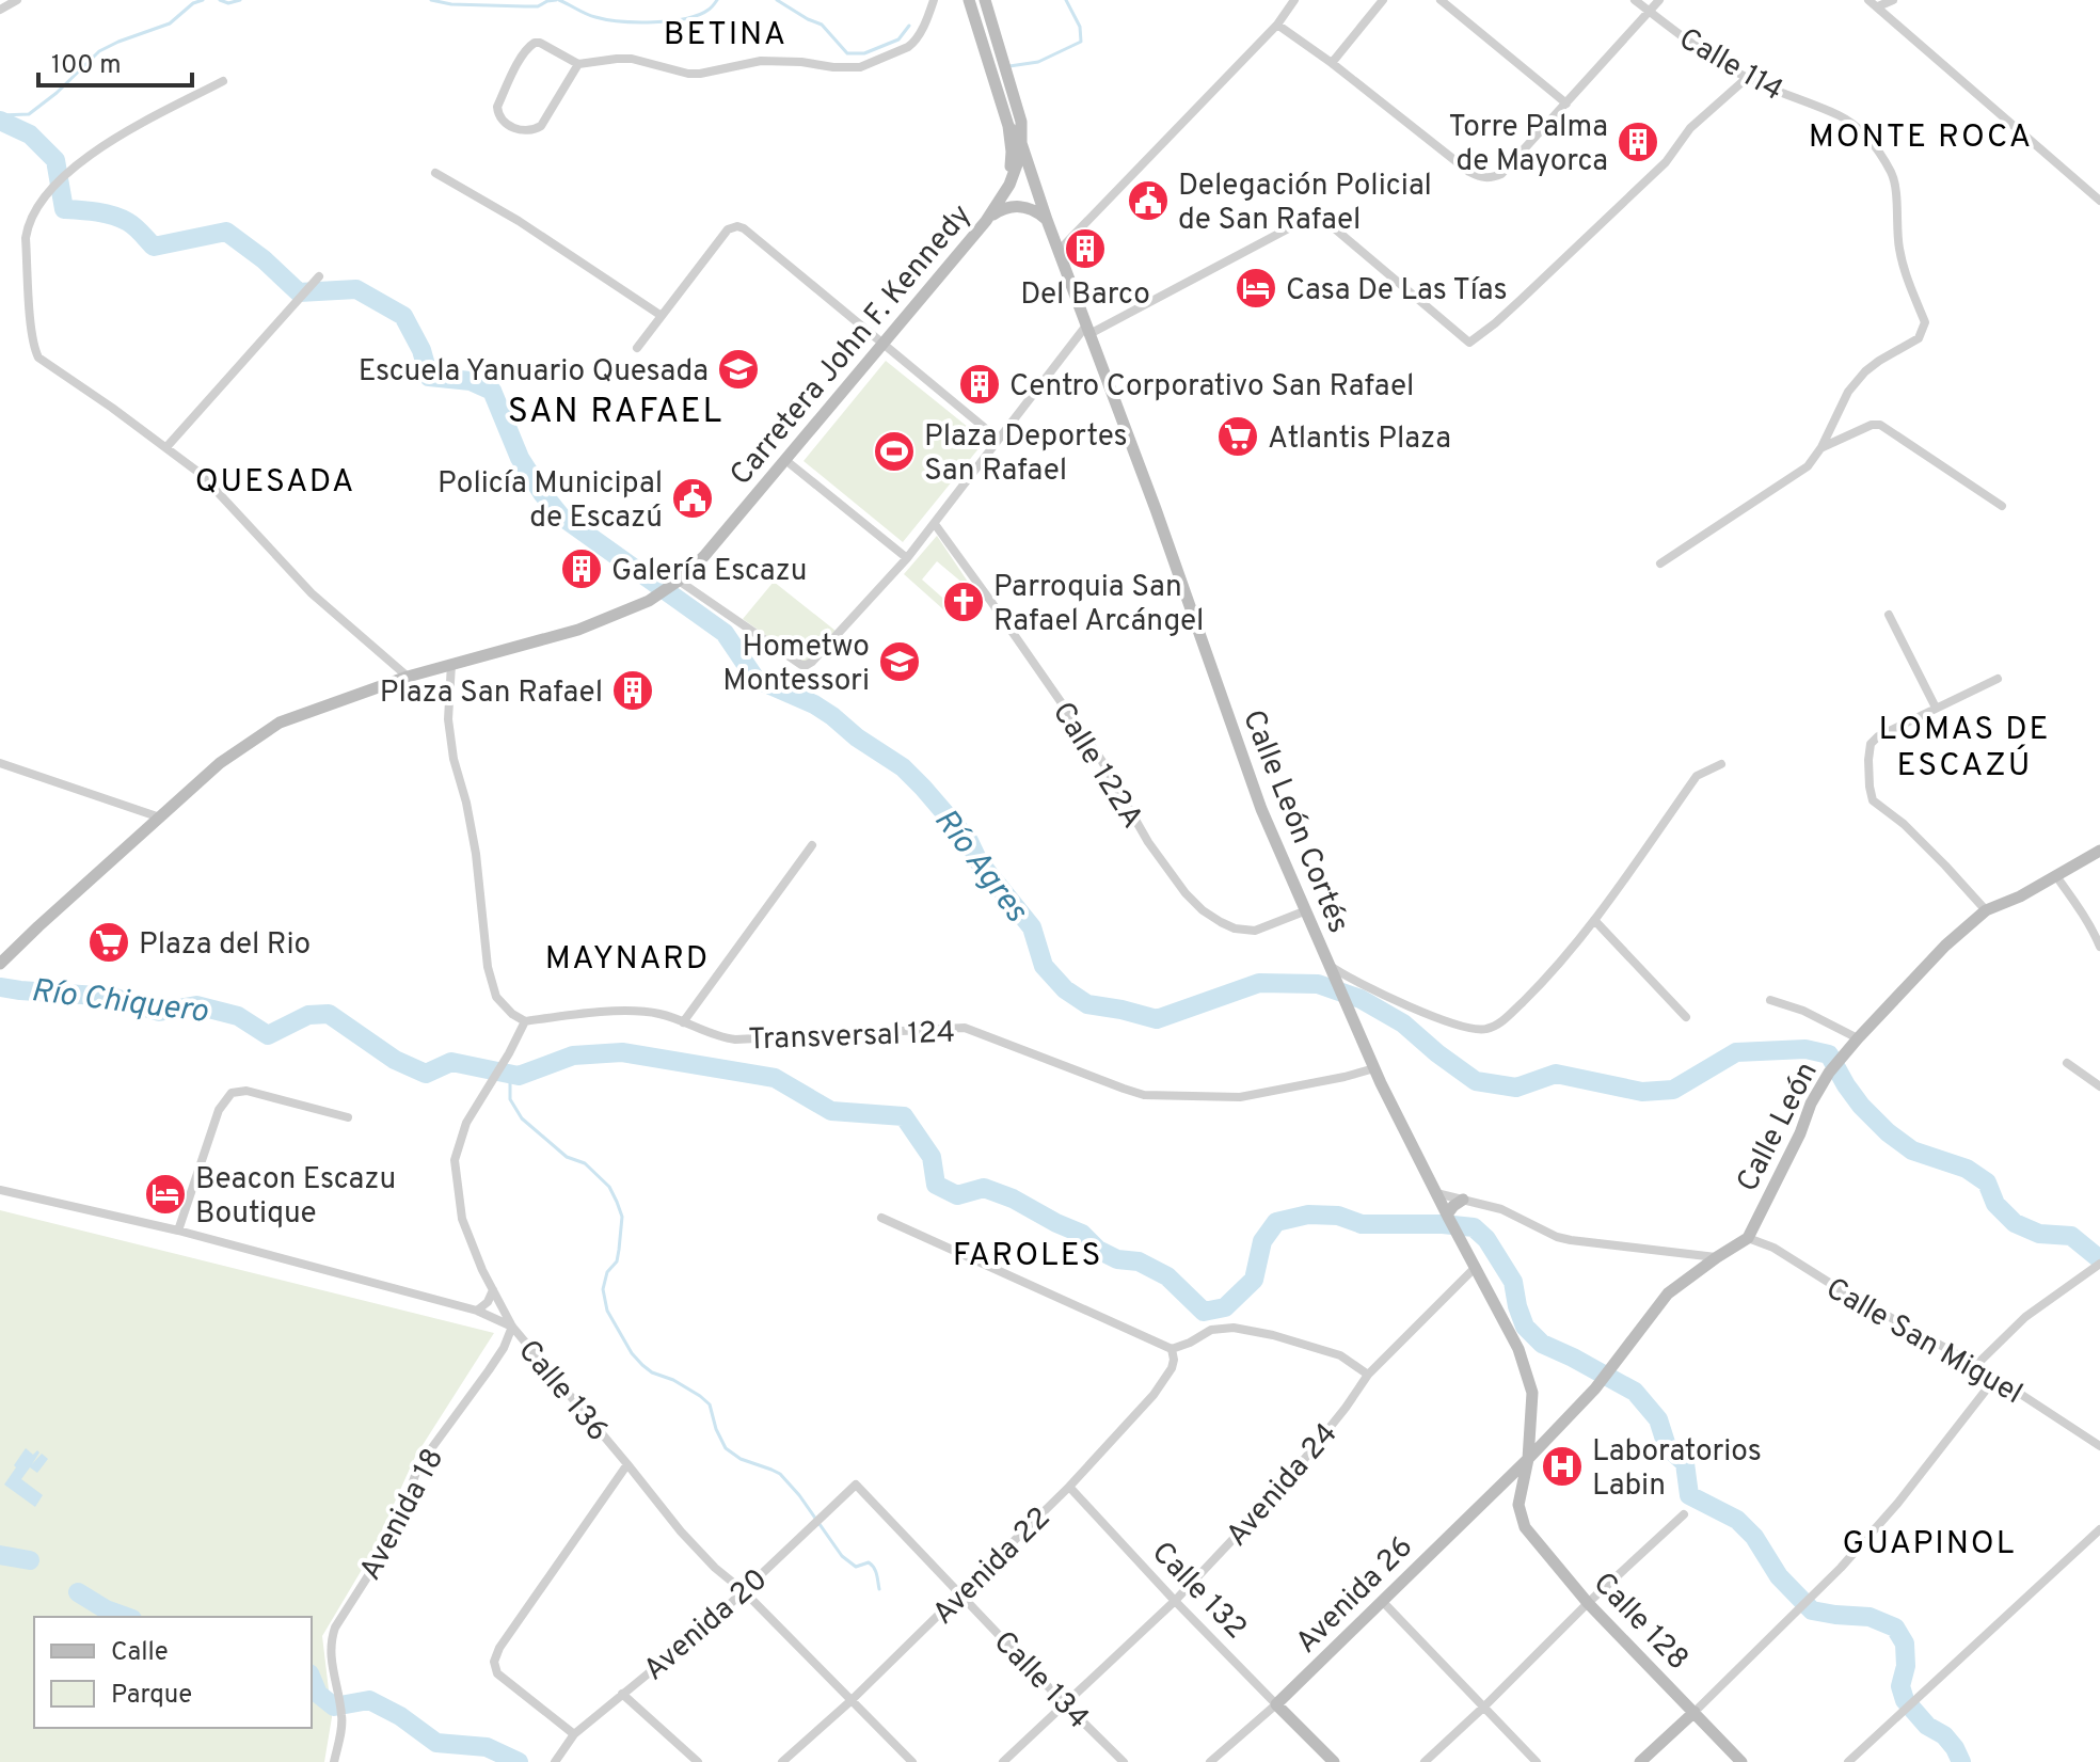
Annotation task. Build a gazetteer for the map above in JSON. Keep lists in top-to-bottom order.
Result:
{
  "streets": {
    "main road": [
      "Carretera John F. Kennedy",
      "Calle León Cortés",
      "Calle León",
      "Calle 132",
      "Avenida 26",
      "Calle 128"
    ],
    "street": [
      "Calle 114",
      "Calle 122A",
      "Transversal 124",
      "Calle San Miguel",
      "Calle 136",
      "Avenida 24",
      "Avenida 18",
      "Avenida 22",
      "Avenida 20",
      "Calle 134"
    ]
  },
  "crossings": [
    ["Carretera John F. Kennedy", "Calle León Cortés"],
    ["Calle 122A", "Calle León Cortés"],
    ["Calle León Cortés", "Transversal 124"],
    ["Calle León Cortés", "Calle León"],
    ["Calle León Cortés", "Avenida 24"],
    ["Calle León Cortés", "Avenida 26"],
    ["Calle León Cortés", "Calle 128"],
    ["Calle León", "Calle San Miguel"],
    ["Calle León", "Avenida 26"],
    ["Calle 136", "Avenida 18"],
    ["Calle 136", "Avenida 22"],
    ["Calle 136", "Avenida 20"],
    ["Avenida 24", "Calle 132"],
    ["Avenida 24", "Calle 134"],
    ["Avenida 22", "Calle 132"],
    ["Avenida 22", "Calle 134"],
    ["Calle 132", "Avenida 26"],
    ["Avenida 20", "Calle 134"]
  ],
  "districts": [
    "BETINA",
    "MONTE ROCA",
    "SAN RAFAEL",
    "QUESADA",
    "LOMAS DE ESCAZÚ",
    "MAYNARD",
    "FAROLES",
    "GUAPINOL"
  ],
  "water": ["Río Agres", "Río Chiquero"],
  "places": {
    "building": [
      "Torre Palma de Mayorca",
      "Del Barco",
      "Centro Corporativo San Rafael",
      "Galería Escazu",
      "Plaza San Rafael"
    ],
    "public building": ["Delegación Policial de San Rafael", "Policía Municipal de Escazú"],
    "hotel": ["Casa De Las Tías", "Beacon Escazu Boutique"],
    "school or university": ["Escuela Yanuario Quesada", "Hometwo Montessori"],
    "supermarket": ["Atlantis Plaza", "Plaza del Rio"],
    "sports": ["Plaza Deportes San Rafael"],
    "church": ["Parroquia San Rafael Arcángel"],
    "hospital": ["Laboratorios Labin"]
  },
  "legend": ["Calle", "Parque"],
  "scale_bar": "100 m"
}
